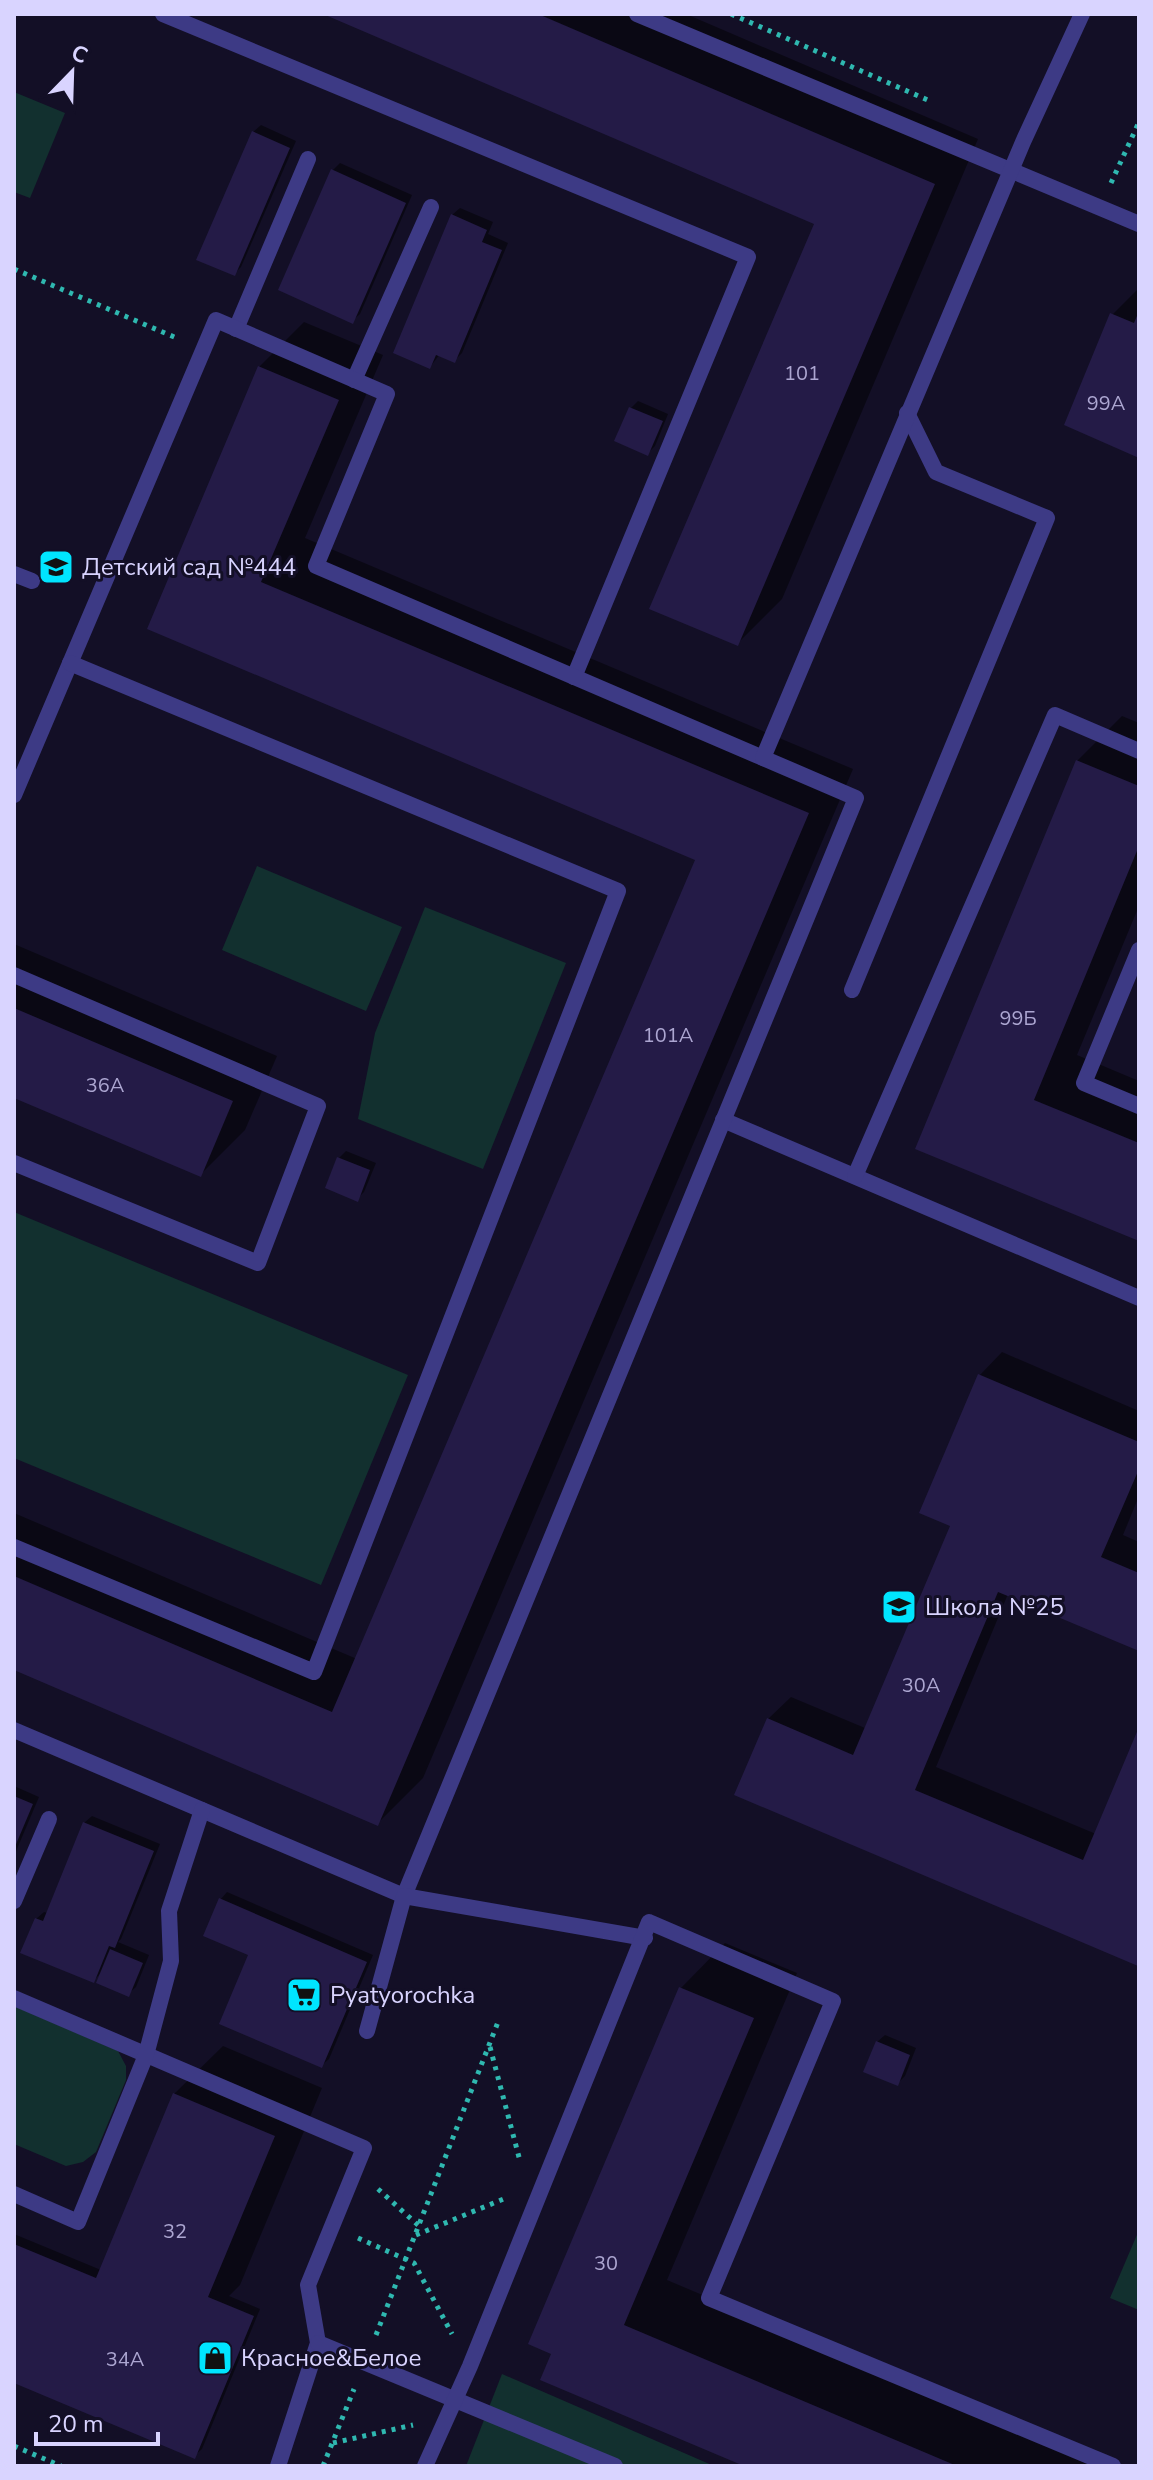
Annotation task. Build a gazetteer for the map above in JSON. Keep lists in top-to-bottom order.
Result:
{
  "places": {
    "school or university": ["Детский сад №444", "Школа №25"],
    "supermarket": ["Pyatyorochka"],
    "shop": ["Красное&Белое"]
  },
  "house_numbers": [
    "101",
    "99А",
    "99Б",
    "101А",
    "36А",
    "30А",
    "32",
    "30",
    "34А"
  ],
  "scale_bar": "20 m",
  "north": "top right"
}
